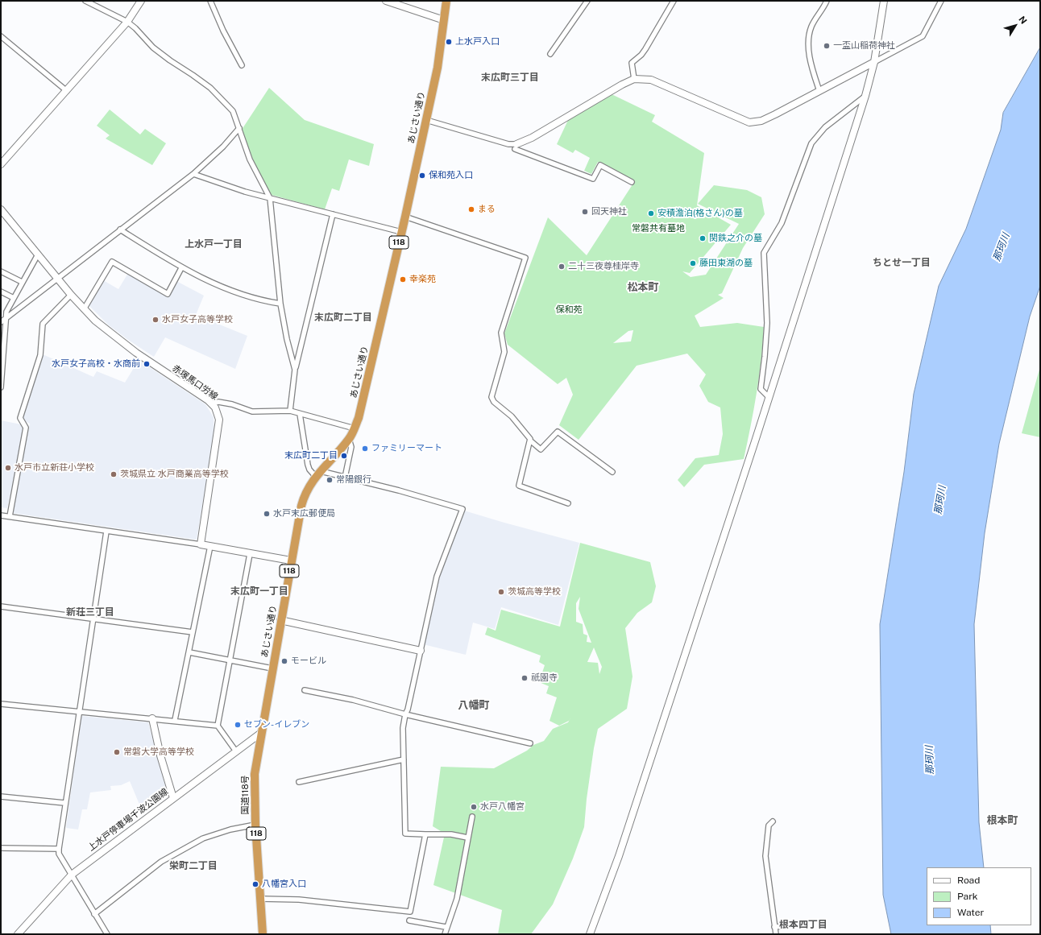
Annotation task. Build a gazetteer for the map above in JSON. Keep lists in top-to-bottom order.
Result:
{
  "streets": {
    "highway": ["あじさい通り", "118", "国道118号"],
    "street": ["赤塚馬口労線", "上水戸停車場千波公園線"]
  },
  "crossings": [
    ["あじさい通り", "国道118号"],
    ["あじさい通り", "上水戸停車場千波公園線"],
    ["国道118号", "上水戸停車場千波公園線"]
  ],
  "districts": [
    "末広町三丁目",
    "上水戸一丁目",
    "ちとせ一丁目",
    "松本町",
    "末広町二丁目",
    "末広町一丁目",
    "新荘三丁目",
    "八幡町",
    "根本町",
    "栄町二丁目",
    "根本四丁目"
  ],
  "water": ["那珂川"],
  "parks": ["常磐共有墓地", "保和苑"],
  "places": [
    "上水戸入口",
    "一盃山稲荷神社",
    "保和苑入口",
    "まる",
    "回天神社",
    "安積澹泊(格さん)の墓",
    "関鉄之介の墓",
    "藤田東湖の墓",
    "二十三夜尊桂岸寺",
    "幸楽苑",
    "水戸女子高等学校",
    "水戸女子高校・水商前",
    "ファミリーマート",
    "末広町二丁目",
    "水戸市立新荘小学校",
    "茨城県立 水戸商業高等学校",
    "常陽銀行",
    "水戸末広郵便局",
    "茨城高等学校",
    "モービル",
    "祇園寺",
    "セブン-イレブン",
    "常磐大学高等学校",
    "水戸八幡宮",
    "八幡宮入口"
  ],
  "legend": ["Road", "Park", "Water"],
  "north": "top right"
}
